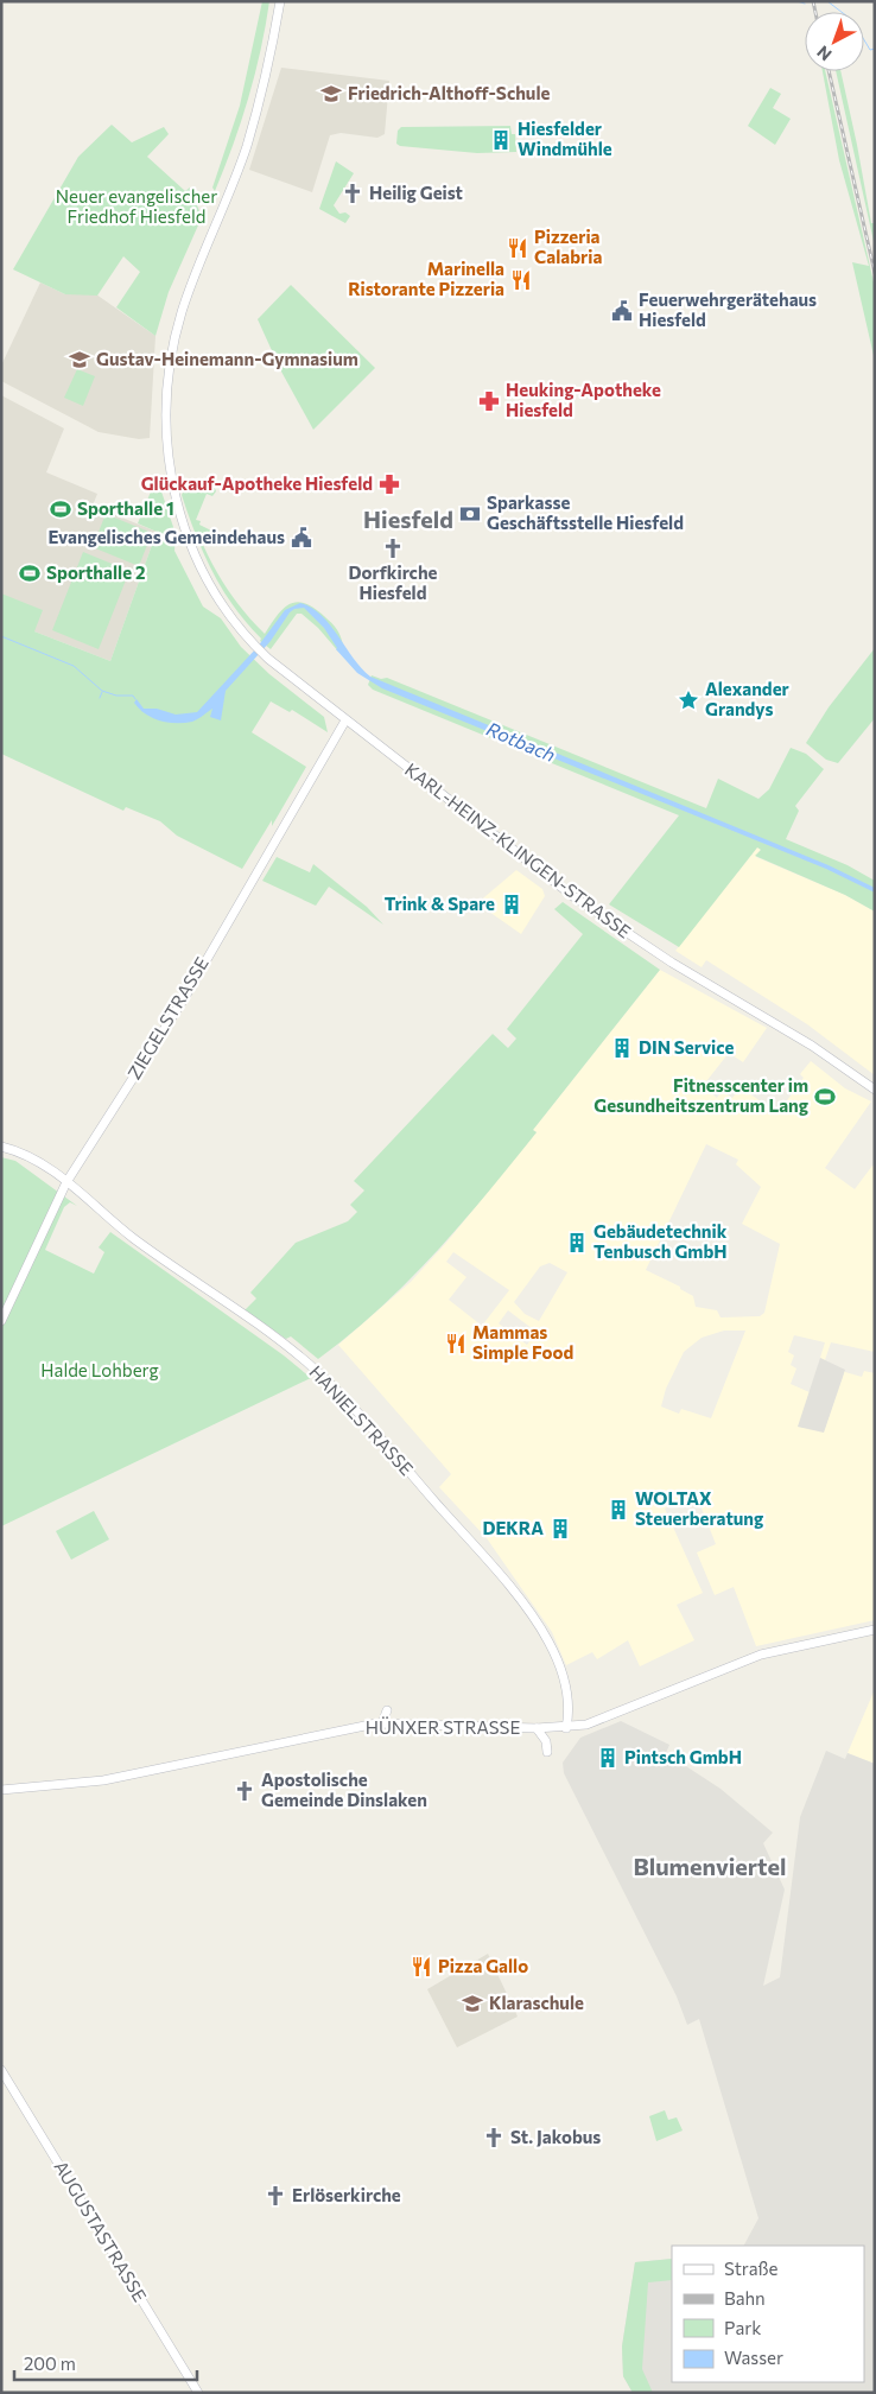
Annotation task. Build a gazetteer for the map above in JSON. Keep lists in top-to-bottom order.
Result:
{
  "streets": {
    "main road": [
      "KARL-HEINZ-KLINGEN-STRASSE",
      "ZIEGELSTRASSE",
      "HANIELSTRASSE",
      "HÜNXER STRASSE",
      "AUGUSTASTRASSE"
    ]
  },
  "crossings": [
    ["KARL-HEINZ-KLINGEN-STRASSE", "ZIEGELSTRASSE"],
    ["ZIEGELSTRASSE", "HANIELSTRASSE"],
    ["HANIELSTRASSE", "HÜNXER STRASSE"]
  ],
  "districts": ["Hiesfeld", "Blumenviertel"],
  "water": ["Rotbach"],
  "parks": ["Neuer evangelischer Friedhof Hiesfeld", "Halde Lohberg"],
  "places": {
    "school or university": ["Friedrich-Althoff-Schule", "Gustav-Heinemann-Gymnasium", "Klaraschule"],
    "building": [
      "Hiesfelder Windmühle",
      "Trink & Spare",
      "DIN Service",
      "Gebäudetechnik Tenbusch GmbH",
      "WOLTAX Steuerberatung",
      "DEKRA",
      "Pintsch GmbH"
    ],
    "church": [
      "Heilig Geist",
      "Dorfkirche Hiesfeld",
      "Apostolische Gemeinde Dinslaken",
      "St. Jakobus",
      "Erlöserkirche"
    ],
    "restaurant": [
      "Pizzeria Calabria",
      "Marinella Ristorante Pizzeria",
      "Mammas Simple Food",
      "Pizza Gallo"
    ],
    "public building": ["Feuerwehrgerätehaus Hiesfeld", "Evangelisches Gemeindehaus"],
    "pharmacy": ["Heuking-Apotheke Hiesfeld", "Glückauf-Apotheke Hiesfeld"],
    "sports": ["Sporthalle 1", "Sporthalle 2", "Fitnesscenter im Gesundheitszentrum Lang"],
    "bank": ["Sparkasse Geschäftsstelle Hiesfeld"],
    "place": ["Alexander Grandys"]
  },
  "legend": [
    "Straße",
    "Bahn",
    "Park",
    "Wasser"
  ],
  "scale_bar": "200 m",
  "north": "bottom left"
}
